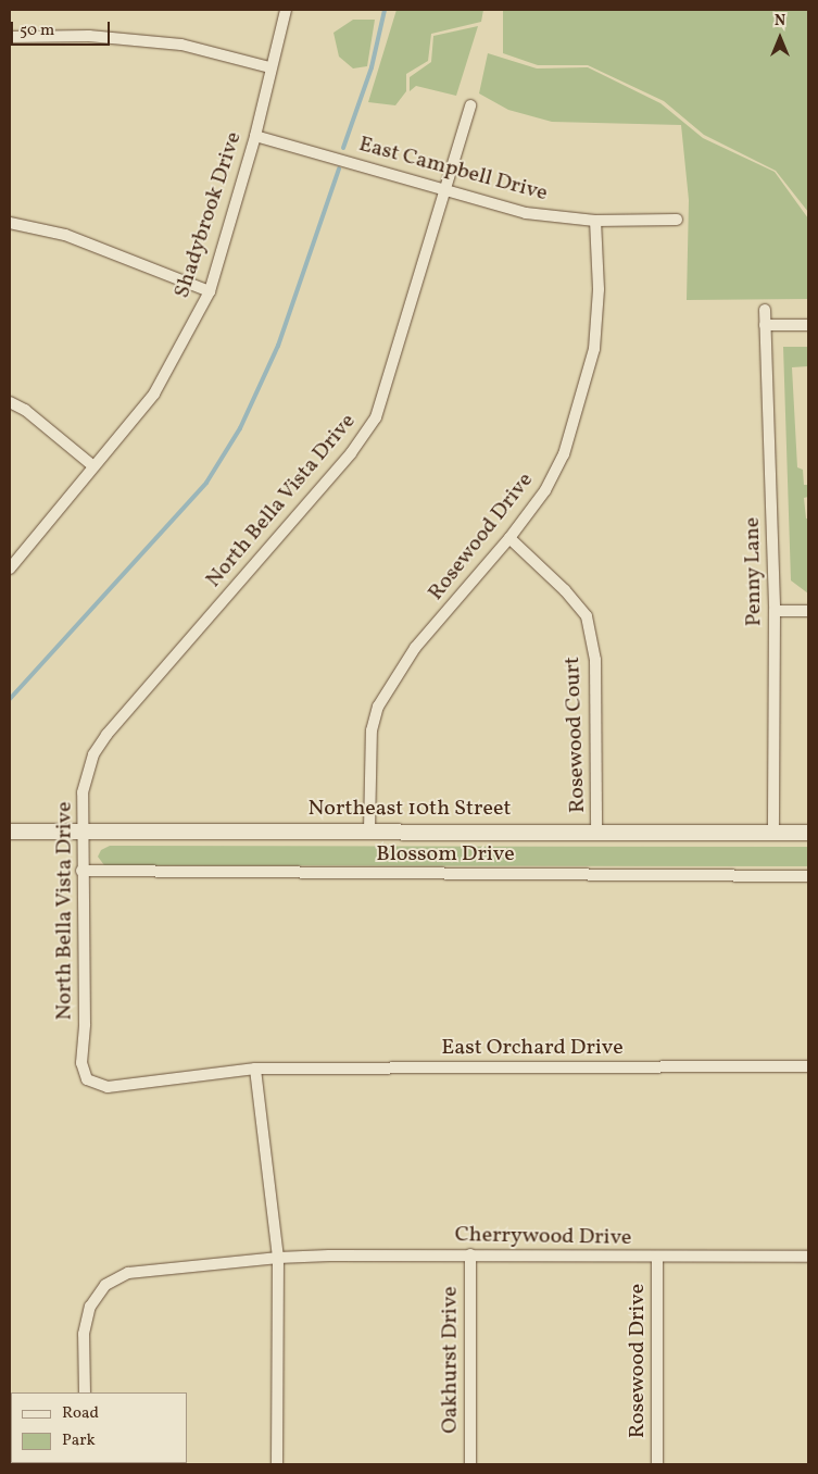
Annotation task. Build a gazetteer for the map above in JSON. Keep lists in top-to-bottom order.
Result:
{
  "streets": {
    "main road": ["Northeast 10th Street"],
    "street": [
      "East Campbell Drive",
      "Shadybrook Drive",
      "North Bella Vista Drive",
      "Rosewood Drive",
      "Penny Lane",
      "Rosewood Court",
      "Blossom Drive",
      "East Orchard Drive",
      "Cherrywood Drive",
      "Oakhurst Drive"
    ]
  },
  "crossings": [
    ["East Campbell Drive", "Shadybrook Drive"],
    ["East Campbell Drive", "North Bella Vista Drive"],
    ["East Campbell Drive", "Rosewood Drive"],
    ["North Bella Vista Drive", "Northeast 10th Street"],
    ["North Bella Vista Drive", "Blossom Drive"],
    ["North Bella Vista Drive", "East Orchard Drive"],
    ["Rosewood Drive", "Rosewood Court"],
    ["Rosewood Drive", "Northeast 10th Street"],
    ["Rosewood Drive", "Cherrywood Drive"],
    ["Penny Lane", "Northeast 10th Street"],
    ["Rosewood Court", "Northeast 10th Street"],
    ["Cherrywood Drive", "Oakhurst Drive"]
  ],
  "legend": ["Road", "Park"],
  "scale_bar": "50 m",
  "north": "top"
}
